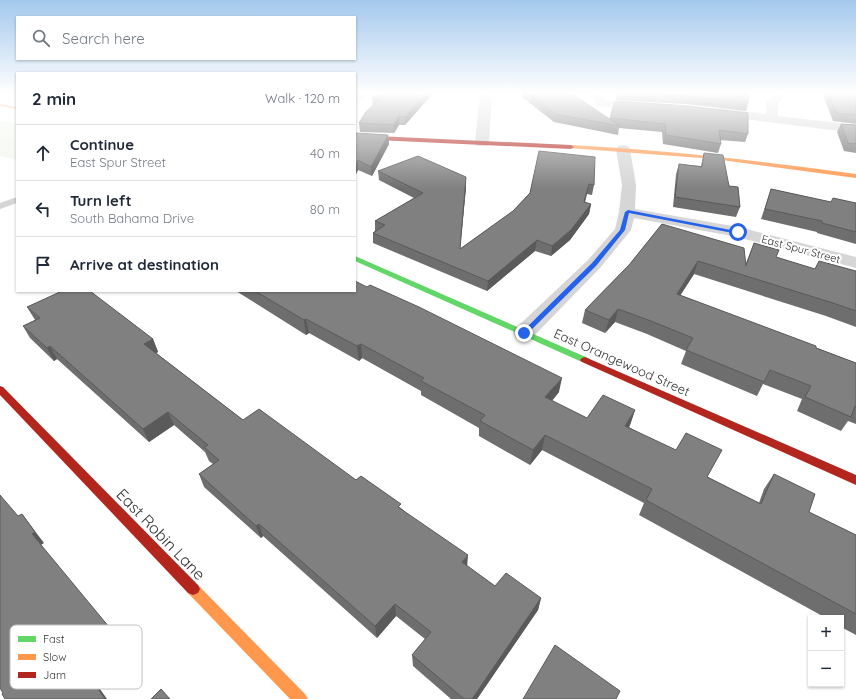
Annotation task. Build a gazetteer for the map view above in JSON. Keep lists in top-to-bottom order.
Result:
{
  "streets": {
    "street": ["East Spur Street", "East Orangewood Street", "East Robin Lane"]
  },
  "legend": ["Fast", "Slow", "Jam"],
  "page": {
    "search": "Search here",
    "heading": ["2 min", "Walk · 120 m"],
    "list": [
      ["Continue", "East Spur Street", "40 m"],
      ["Turn left", "South Bahama Drive", "80 m"],
      "Arrive at destination"
    ],
    "map_buttons": ["+", "−"]
  }
}
